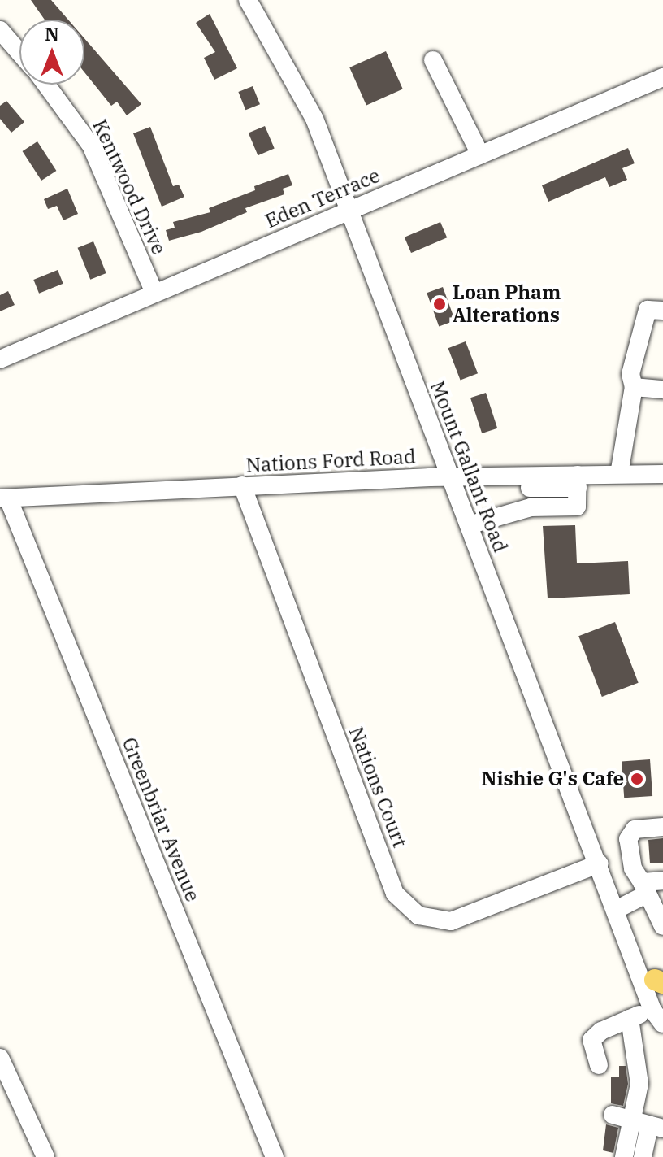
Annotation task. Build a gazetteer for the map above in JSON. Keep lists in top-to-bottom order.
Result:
{
  "streets": {
    "street": [
      "Kentwood Drive",
      "Eden Terrace",
      "Nations Ford Road",
      "Mount Gallant Road",
      "Nations Court",
      "Greenbriar Avenue"
    ]
  },
  "crossings": [
    ["Kentwood Drive", "Eden Terrace"],
    ["Eden Terrace", "Mount Gallant Road"],
    ["Nations Ford Road", "Mount Gallant Road"],
    ["Nations Ford Road", "Nations Court"],
    ["Nations Ford Road", "Greenbriar Avenue"],
    ["Mount Gallant Road", "Nations Court"]
  ],
  "places": ["Loan Pham Alterations", "Nishie G's Cafe"],
  "north": "top"
}
